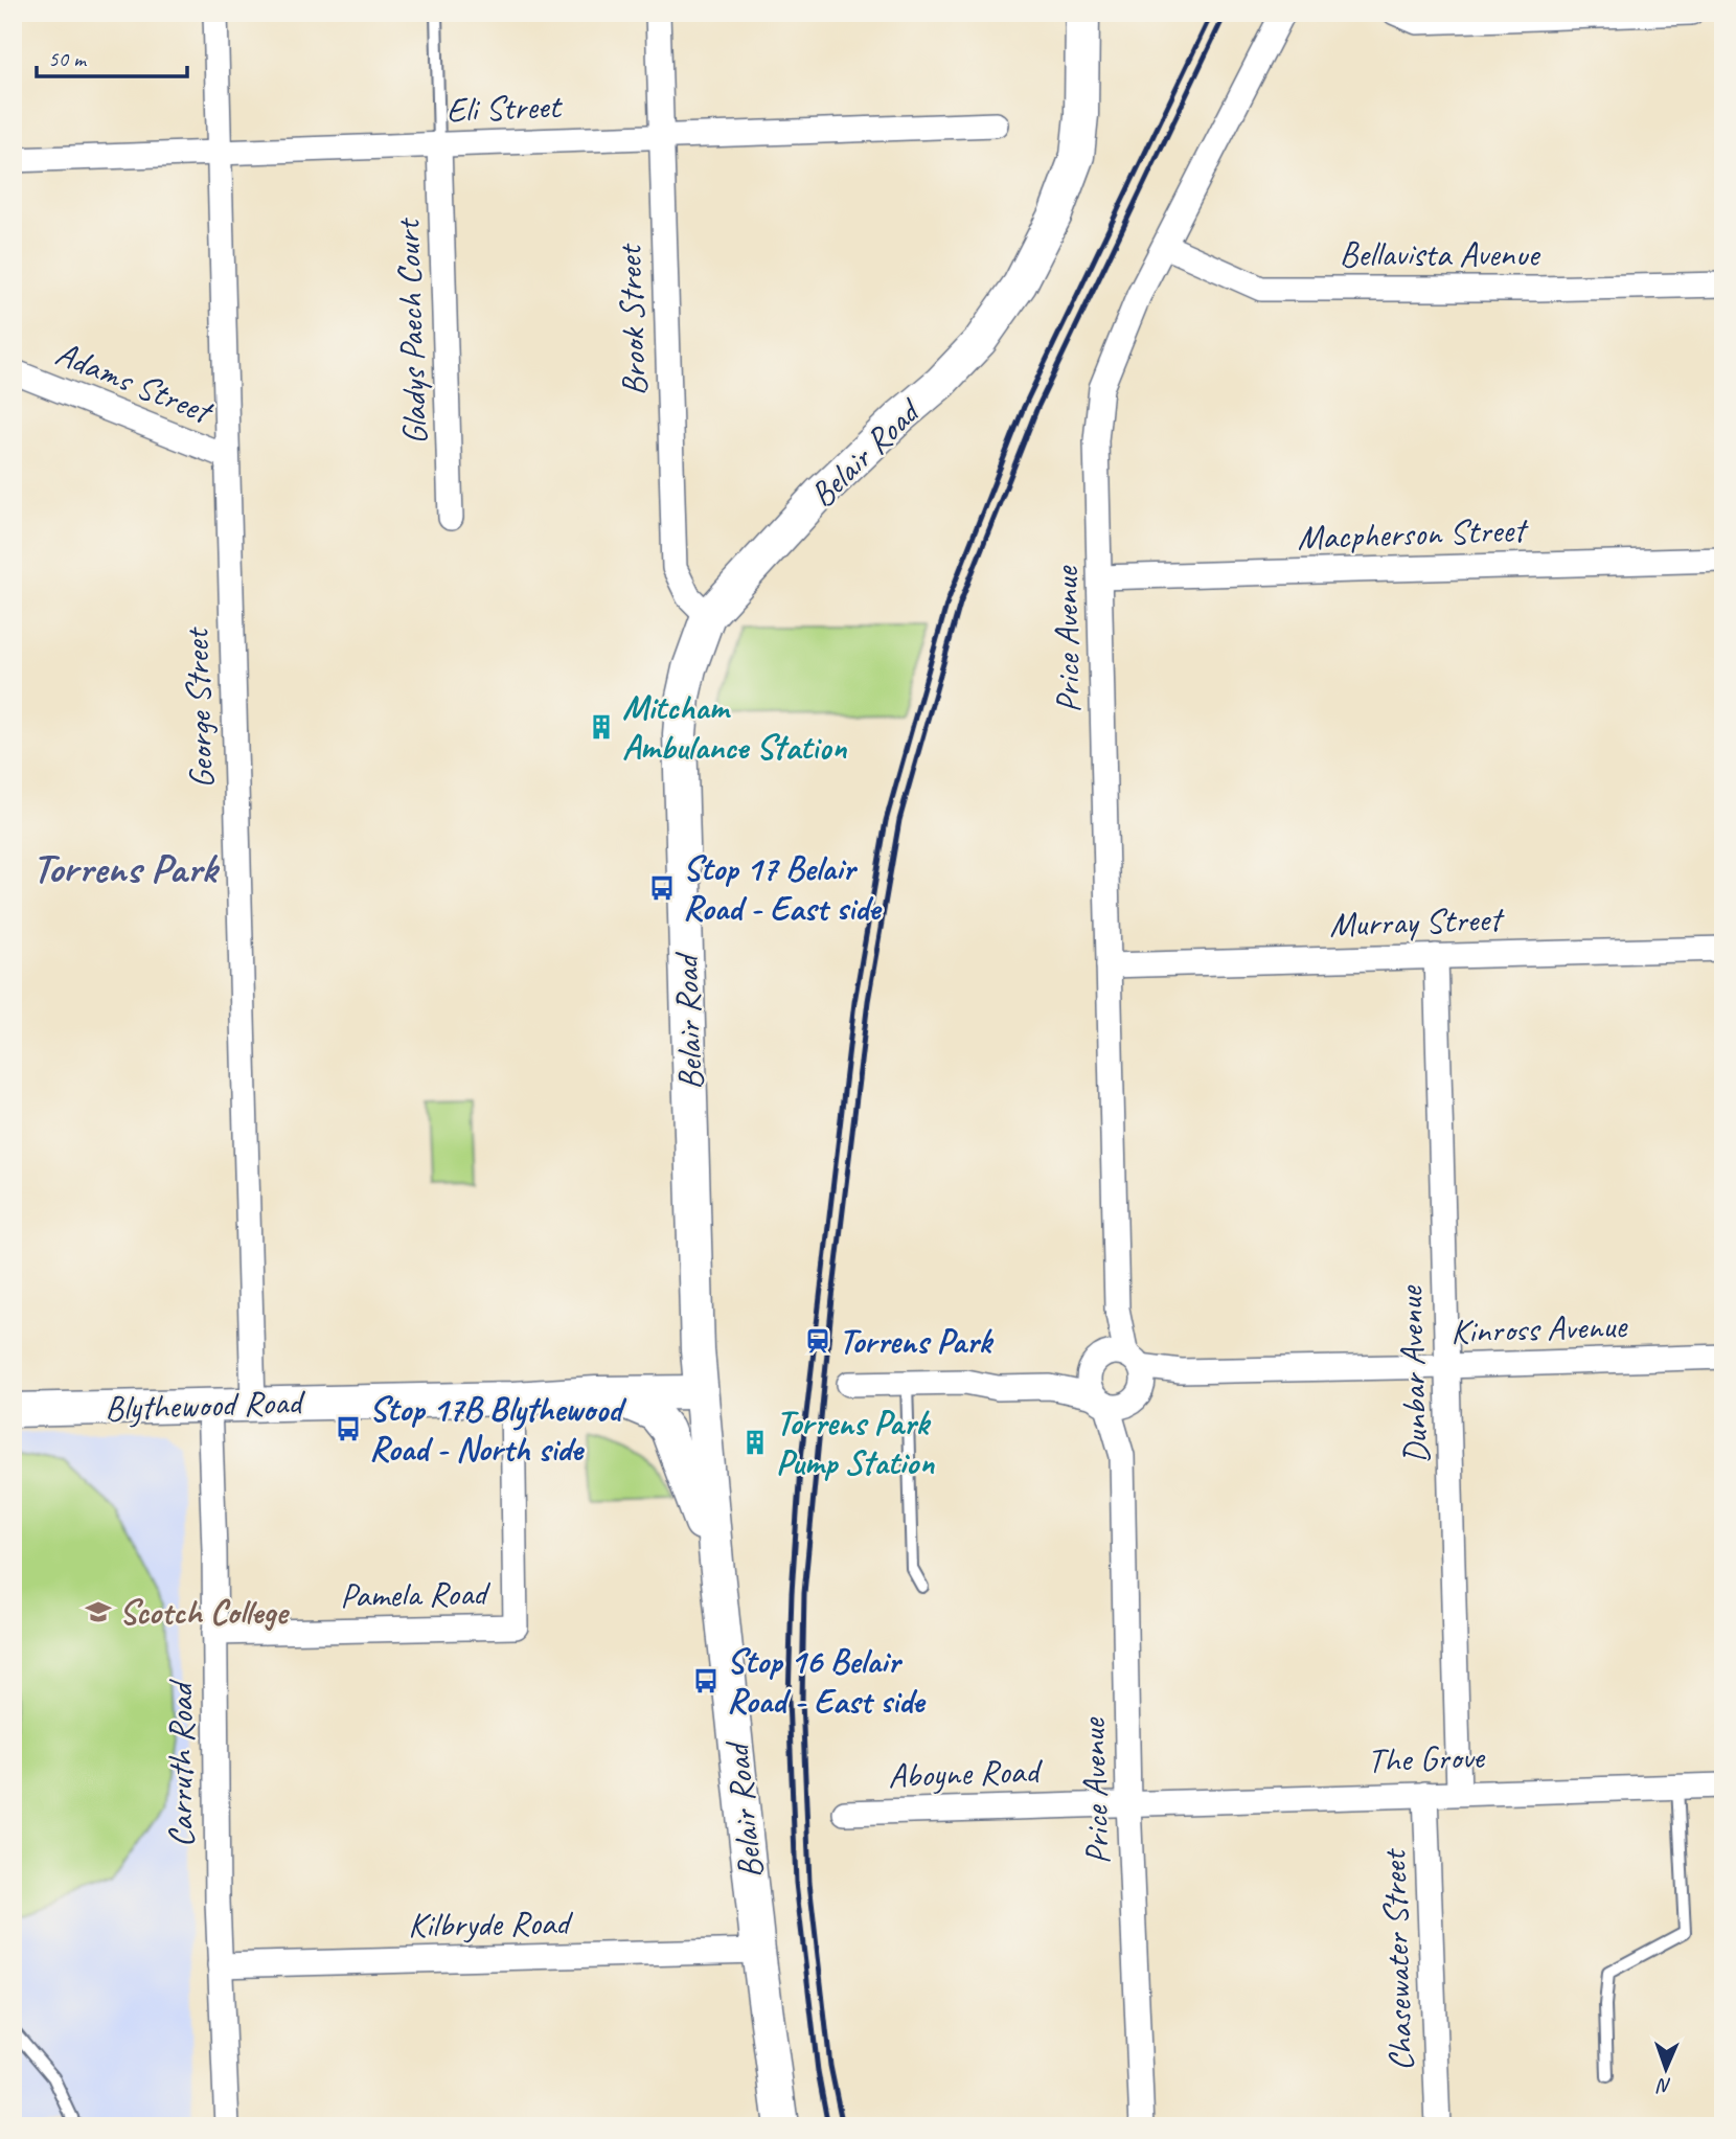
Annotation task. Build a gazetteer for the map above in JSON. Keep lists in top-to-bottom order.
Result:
{
  "streets": {
    "main road": ["Belair Road", "Blythewood Road"],
    "street": [
      "Eli Street",
      "Bellavista Avenue",
      "Brook Street",
      "Gladys Paech Court",
      "Adams Street",
      "Macpherson Street",
      "Price Avenue",
      "George Street",
      "Murray Street",
      "Kinross Avenue",
      "Dunbar Avenue",
      "Pamela Road",
      "The Grove",
      "Carruth Road",
      "Aboyne Road",
      "Kilbryde Road",
      "Chasewater Street"
    ]
  },
  "crossings": [
    ["Eli Street", "Brook Street"],
    ["Eli Street", "Gladys Paech Court"],
    ["Eli Street", "George Street"],
    ["Bellavista Avenue", "Price Avenue"],
    ["Brook Street", "Belair Road"],
    ["Adams Street", "George Street"],
    ["Belair Road", "Blythewood Road"],
    ["Belair Road", "Kilbryde Road"],
    ["Macpherson Street", "Price Avenue"],
    ["Price Avenue", "Murray Street"],
    ["Price Avenue", "Kinross Avenue"],
    ["Price Avenue", "The Grove"],
    ["Price Avenue", "Aboyne Road"],
    ["George Street", "Blythewood Road"],
    ["Murray Street", "Dunbar Avenue"],
    ["Kinross Avenue", "Dunbar Avenue"],
    ["Dunbar Avenue", "The Grove"],
    ["Blythewood Road", "Pamela Road"],
    ["Blythewood Road", "Carruth Road"],
    ["Pamela Road", "Carruth Road"],
    ["The Grove", "Aboyne Road"],
    ["The Grove", "Chasewater Street"],
    ["Carruth Road", "Kilbryde Road"]
  ],
  "districts": ["Torrens Park"],
  "places": {
    "building": ["Mitcham Ambulance Station", "Torrens Park Pump Station"],
    "bus stop": ["Stop 17 Belair Road - East side", "Stop 17B Blythewood Road - North side", "Stop 16 Belair Road - East side"],
    "station": ["Torrens Park"],
    "school or university": ["Scotch College"]
  },
  "scale_bar": "50 m",
  "north": "bottom"
}
